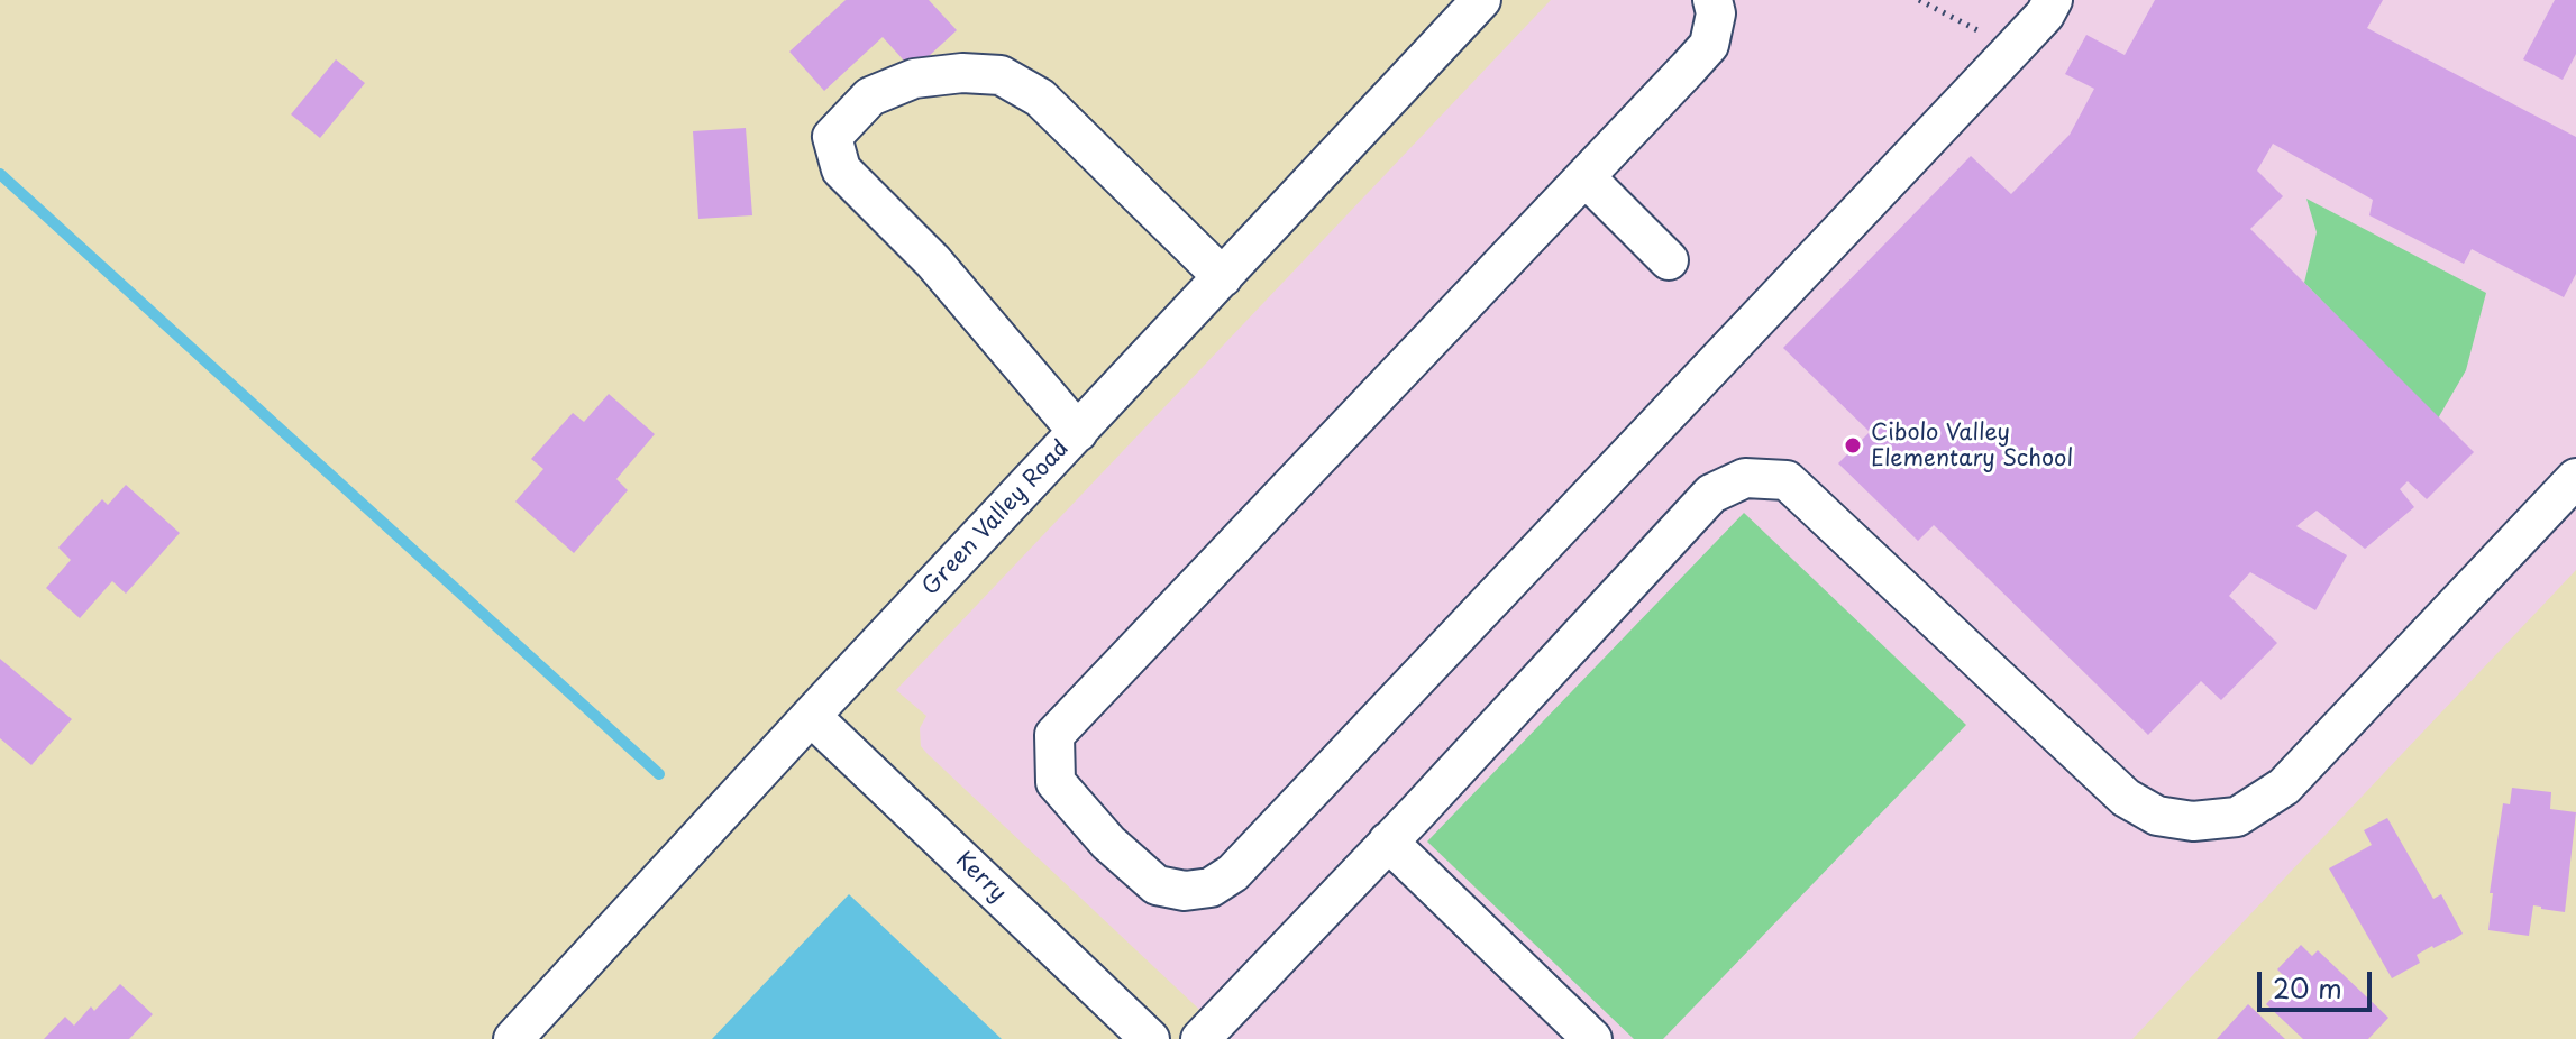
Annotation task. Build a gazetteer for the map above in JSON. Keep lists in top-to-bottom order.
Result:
{
  "streets": {
    "street": ["Green Valley Road", "Kerry"]
  },
  "crossings": [
    ["Green Valley Road", "Kerry"]
  ],
  "places": ["Cibolo Valley Elementary School"],
  "scale_bar": "20 m"
}
